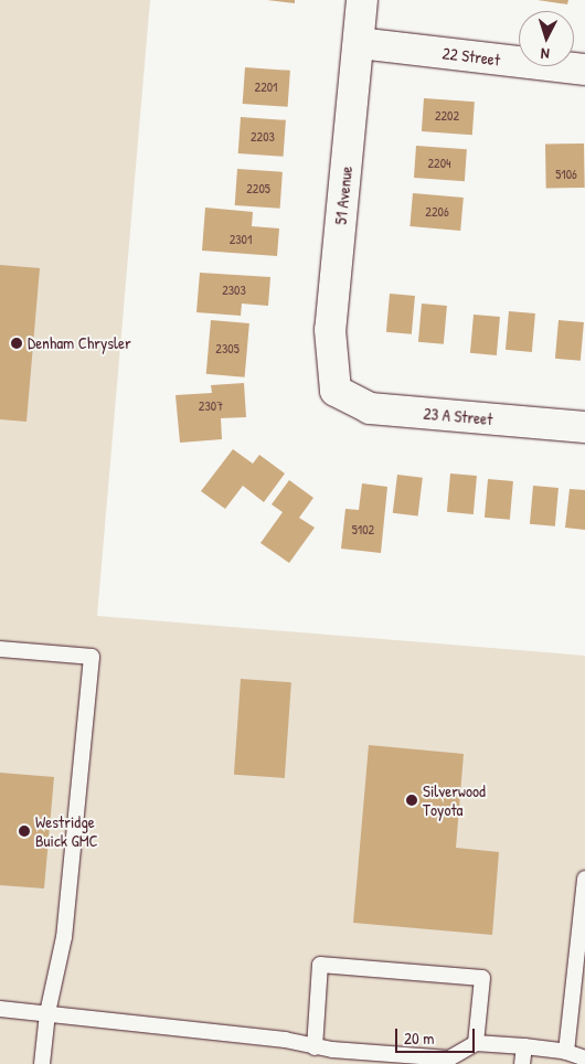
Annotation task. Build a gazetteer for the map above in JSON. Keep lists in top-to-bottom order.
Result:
{
  "streets": {
    "street": ["22 Street", "51 Avenue", "23 A Street"]
  },
  "crossings": [
    ["22 Street", "51 Avenue"],
    ["51 Avenue", "23 A Street"]
  ],
  "places": ["Denham Chrysler", "Silverwood Toyota", "Westridge Buick GMC"],
  "house_numbers": [
    "2201",
    "2202",
    "2203",
    "2204",
    "5106",
    "2205",
    "2206",
    "2301",
    "2303",
    "2305",
    "2307",
    "5102"
  ],
  "scale_bar": "20 m",
  "north": "bottom"
}
